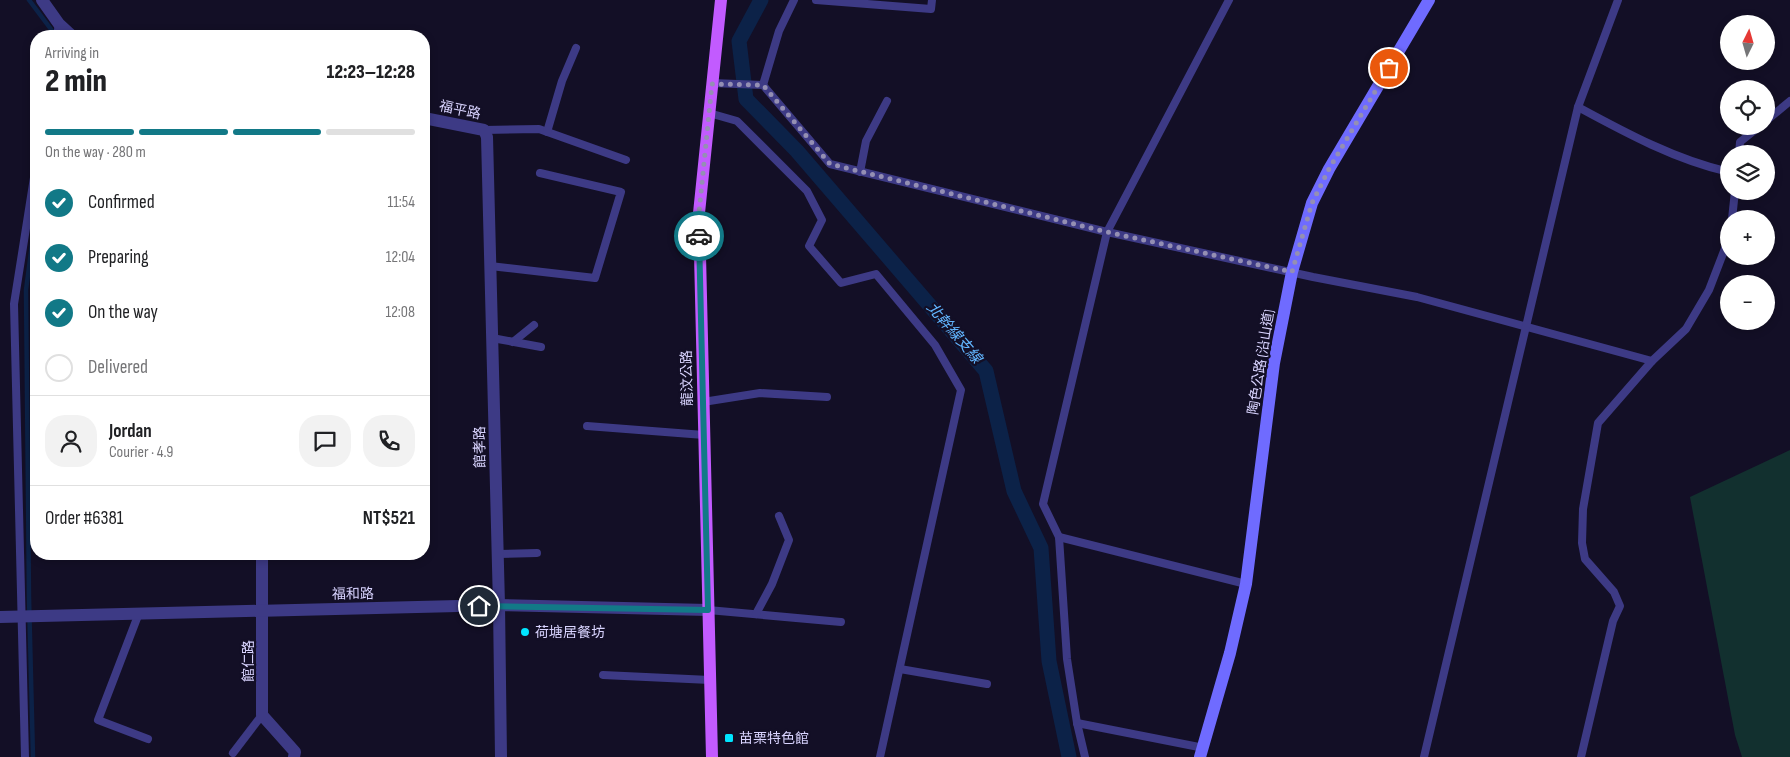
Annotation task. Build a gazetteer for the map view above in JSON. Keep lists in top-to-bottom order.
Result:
{
  "streets": {
    "main road": ["陶色公路 (沿山道)", "龍汶公路"],
    "street": [
      "福平路",
      "館孝路",
      "福和路",
      "館仁路"
    ]
  },
  "crossings": [
    ["福平路", "館孝路"],
    ["龍汶公路", "福和路"],
    ["館孝路", "福和路"],
    ["福和路", "館仁路"]
  ],
  "water": ["北幹線支線"],
  "places": {
    "other": ["荷塘居餐坊"],
    "transit": ["苗栗特色館"]
  },
  "north": "top",
  "page": {
    "map_buttons": ["+", "−"],
    "heading": ["2 min", "Arriving in", "12:23–12:28"],
    "panel": [
      "Jordan",
      "Courier · 4.9",
      "Order #6381",
      "NT$521"
    ],
    "bar": "On the way · 280 m",
    "list": [
      ["Confirmed", "11:54"],
      ["Preparing", "12:04"],
      ["On the way", "12:08"],
      "Delivered"
    ]
  }
}
